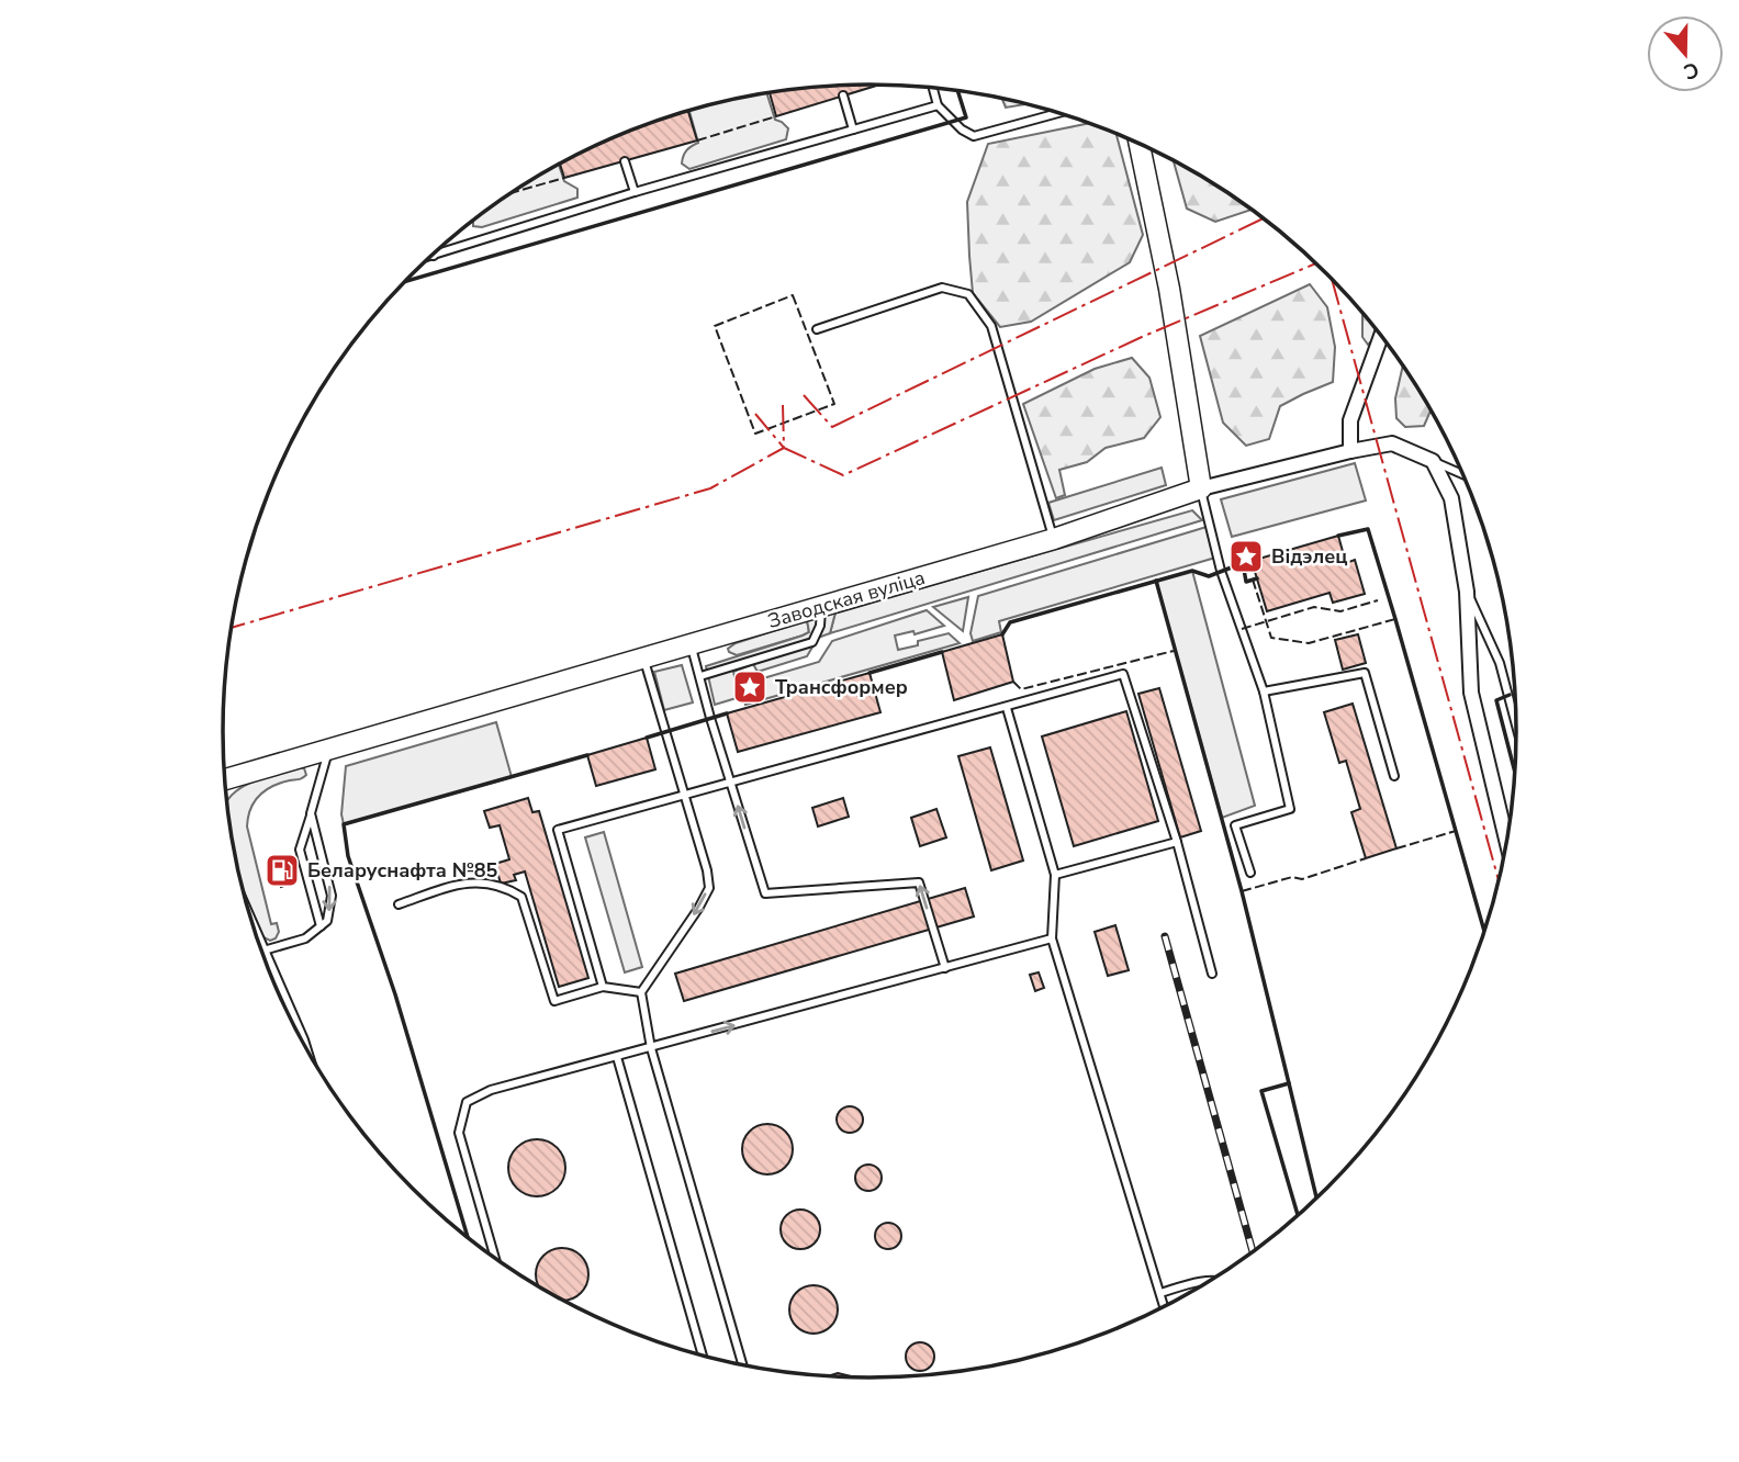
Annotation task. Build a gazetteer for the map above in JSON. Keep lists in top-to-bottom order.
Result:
{
  "streets": {
    "street": ["Заводская вуліца"]
  },
  "places": {
    "place": ["Відэлец", "Трансформер"],
    "fuel station": ["Беларуснафта №85"]
  },
  "north": "bottom"
}
